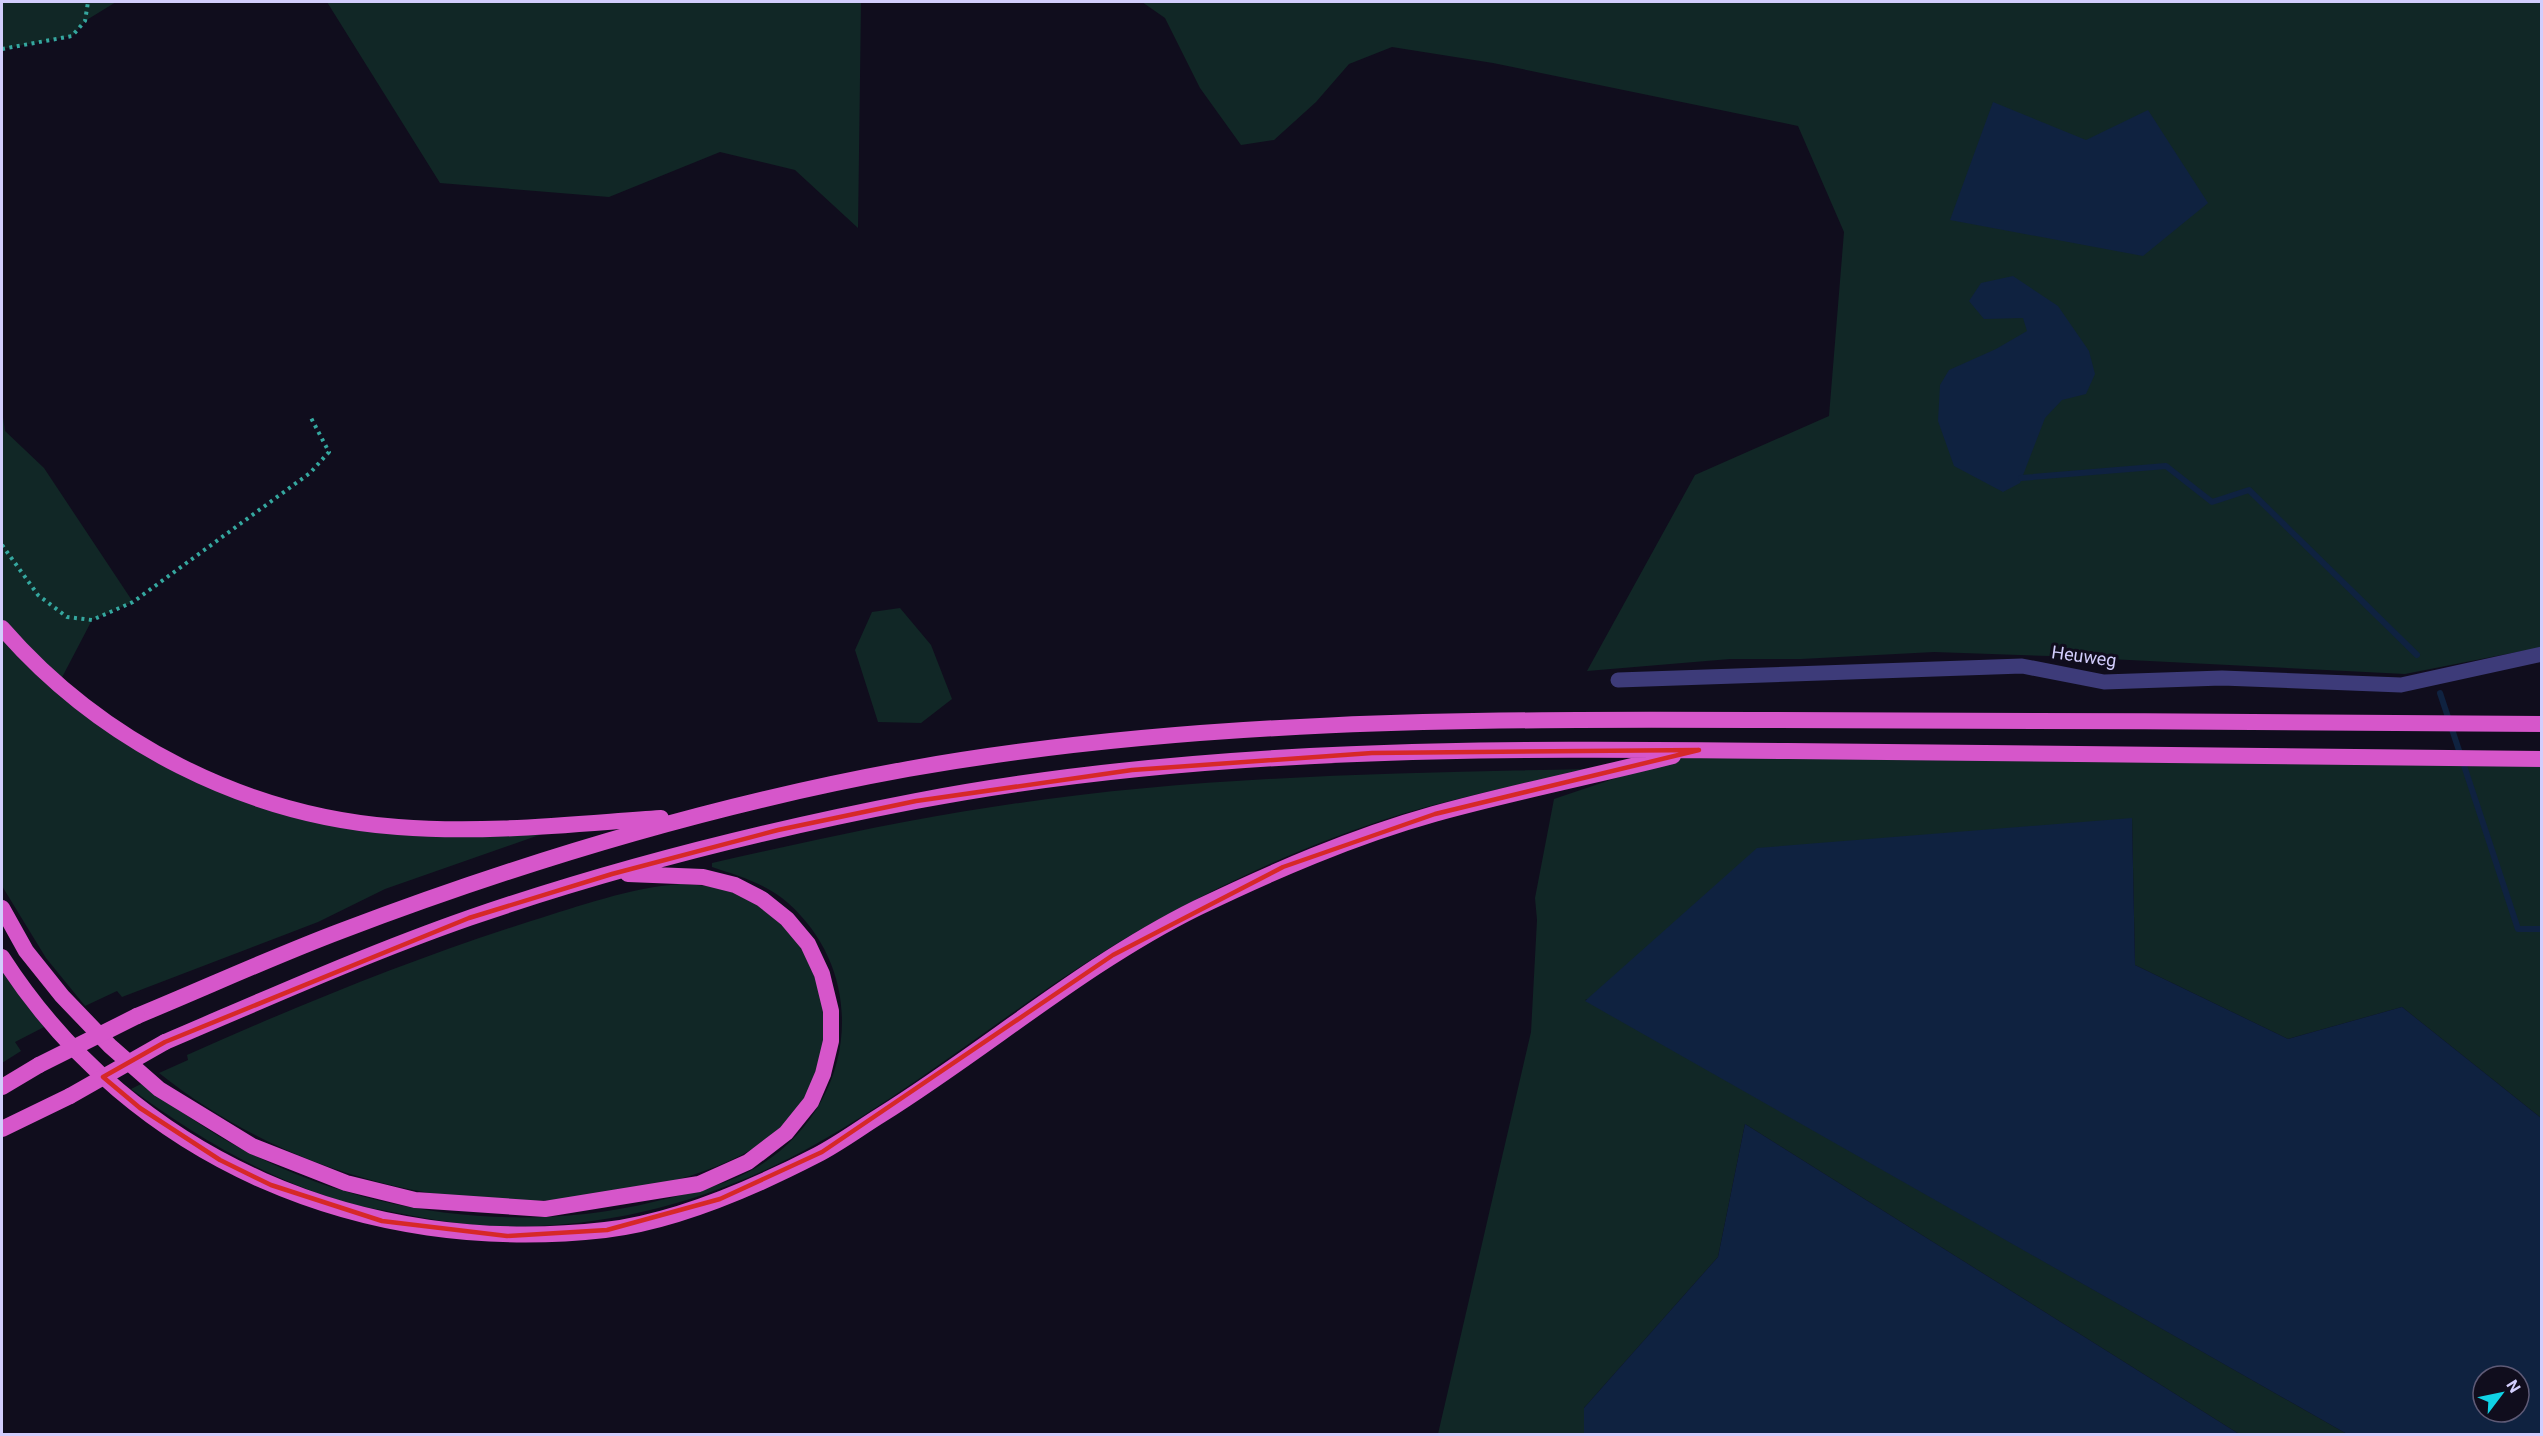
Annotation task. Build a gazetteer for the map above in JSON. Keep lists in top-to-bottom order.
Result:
{
  "streets": {
    "street": ["Heuweg"]
  },
  "north": "top right"
}
